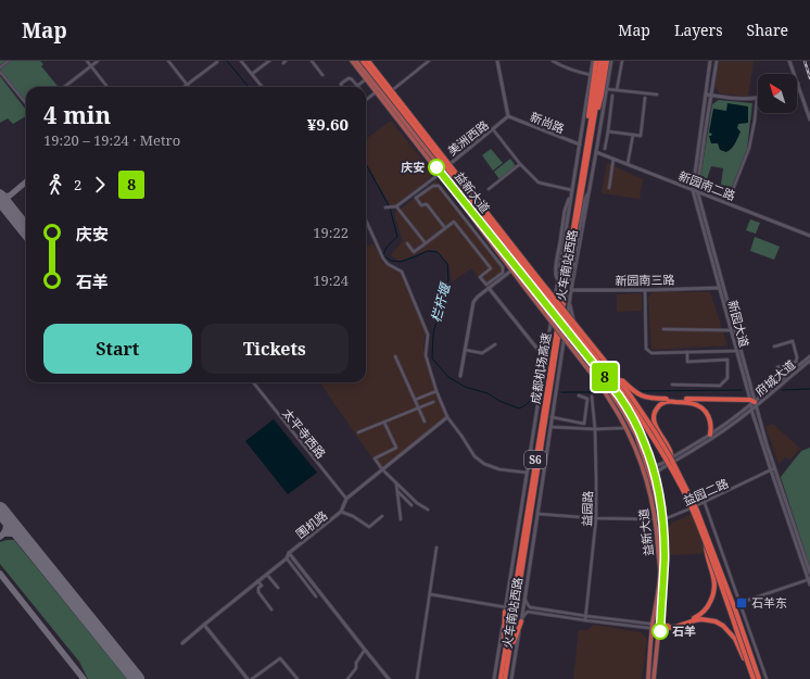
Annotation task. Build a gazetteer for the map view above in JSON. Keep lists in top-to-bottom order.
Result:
{
  "streets": {
    "highway": ["成都机场高速", "S6"],
    "main road": ["益新大道"],
    "street": [
      "新尚路",
      "美洲西路",
      "新园南二路",
      "火车南站西路",
      "新园南三路",
      "新园大道",
      "府城大道",
      "太平寺西路",
      "益园二路",
      "益园路",
      "围机路"
    ]
  },
  "crossings": [
    ["新尚路", "美洲西路"],
    ["美洲西路", "益新大道"],
    ["新园南二路", "火车南站西路"],
    ["新园南二路", "新园大道"],
    ["益新大道", "益园二路"],
    ["火车南站西路", "新园南三路"],
    ["新园南三路", "新园大道"],
    ["新园大道", "府城大道"],
    ["新园大道", "益园二路"],
    ["太平寺西路", "围机路"]
  ],
  "water": ["栏杆堰"],
  "places": {
    "other": ["庆安", "石羊"],
    "transit": ["石羊东"]
  },
  "lines": ["metro line 8"],
  "north": "top left",
  "page": {
    "header": "Map",
    "nav": ["Map", "Layers", "Share"],
    "on_map": "8",
    "heading": ["4 min", "19:20 – 19:24 · Metro", "¥9.60"],
    "legs": ["2", "8"],
    "list": [
      {
        "name": "庆安",
        "value": "19:22"
      },
      {
        "name": "石羊",
        "value": "19:24"
      }
    ],
    "buttons": ["Start", "Tickets"]
  }
}
